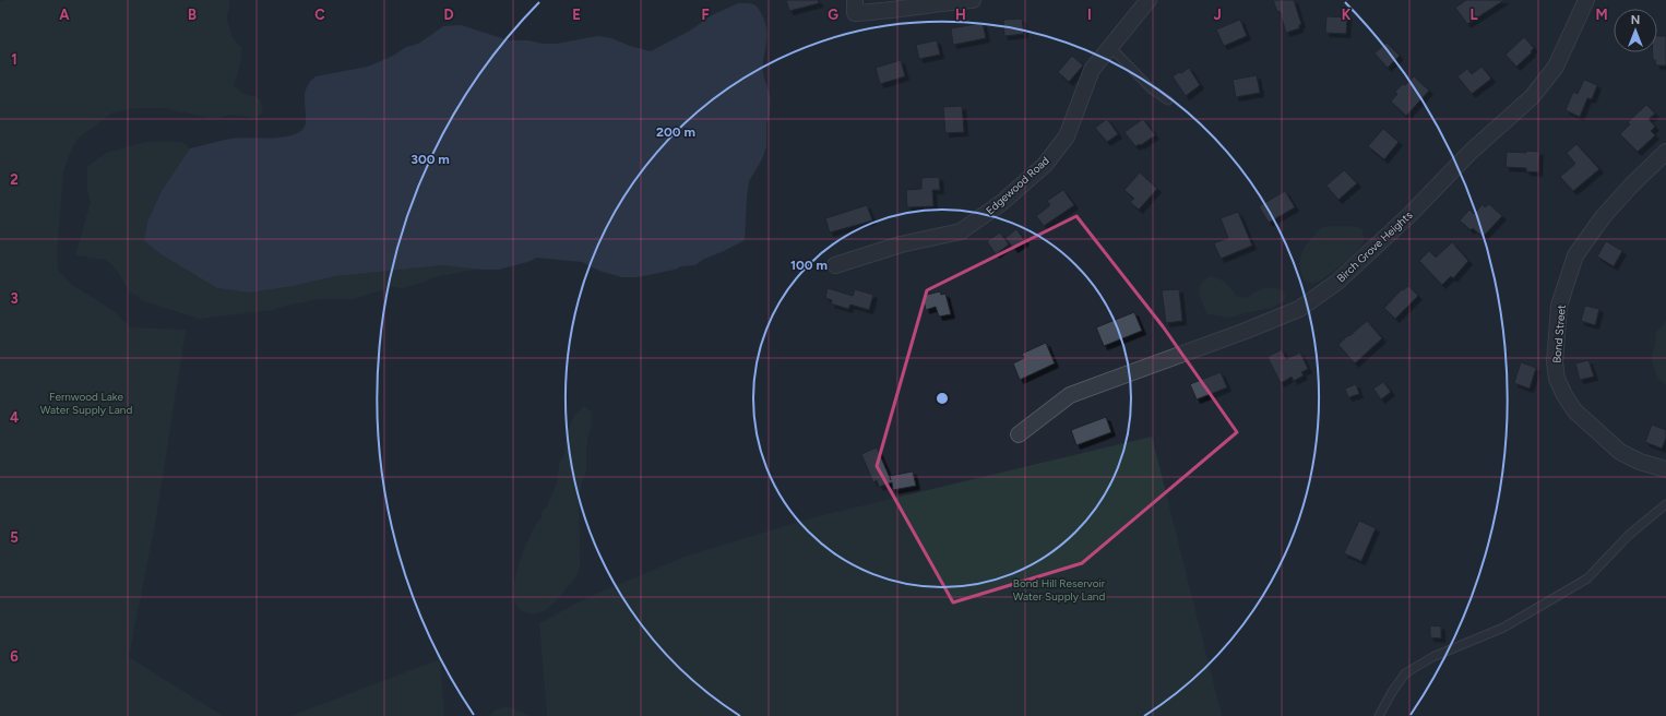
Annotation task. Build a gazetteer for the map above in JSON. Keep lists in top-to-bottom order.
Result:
{
  "streets": {
    "street": ["Edgewood Road", "Birch Grove Heights", "Bond Street"]
  },
  "parks": ["Fernwood Lake Water Supply Land", "Bond Hill Reservoir Water Supply Land"],
  "north": "top",
  "grid": {
    "columns": [
      "A",
      "B",
      "C",
      "D",
      "E",
      "F",
      "G",
      "H",
      "I",
      "J",
      "K",
      "L",
      "M"
    ],
    "rows": [
      "1",
      "2",
      "3",
      "4",
      "5",
      "6"
    ]
  },
  "rings": ["200 m", "300 m", "100 m"]
}
